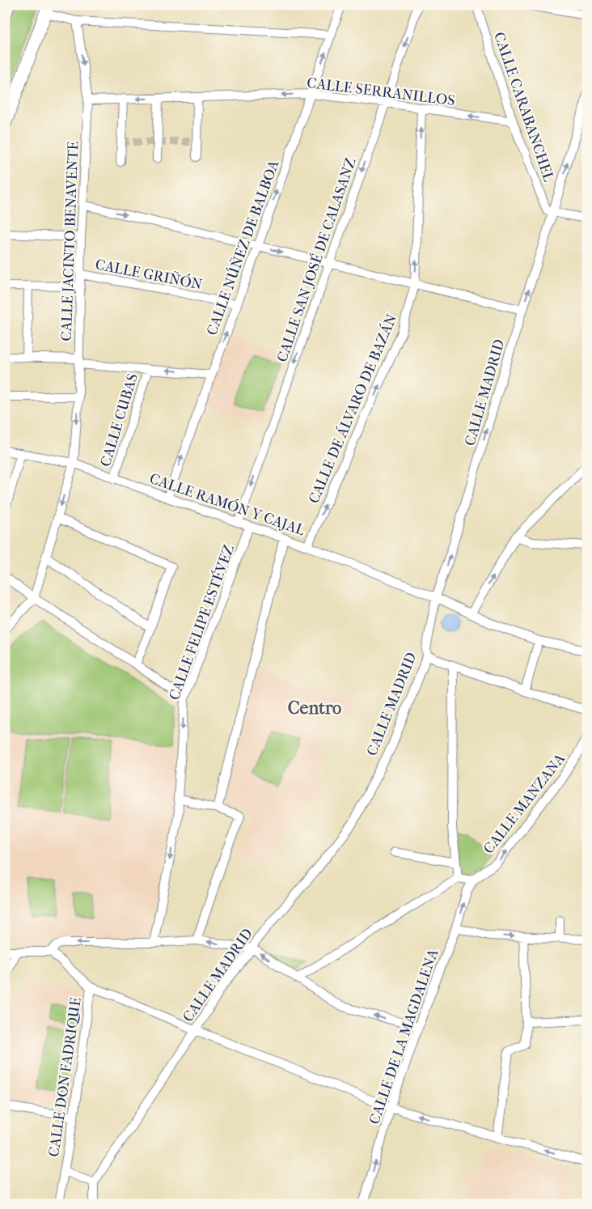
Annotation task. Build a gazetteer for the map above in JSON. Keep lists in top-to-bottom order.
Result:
{
  "streets": {
    "street": [
      "CALLE SERRANILLOS",
      "CALLE CARABANCHEL",
      "CALLE JACINTO BENAVENTE",
      "CALLE NÚÑEZ DE BALBOA",
      "CALLE SAN JOSÉ DE CALASANZ",
      "CALLE GRIÑÓN",
      "CALLE MADRID",
      "CALLE DE ÁLVARO DE BAZÁN",
      "CALLE CUBAS",
      "CALLE RAMÓN Y CAJAL",
      "CALLE FELIPE ESTÉVEZ",
      "CALLE MANZANA",
      "CALLE DE LA MAGDALENA",
      "CALLE DON FADRIQUE"
    ]
  },
  "crossings": [
    ["CALLE SERRANILLOS", "CALLE CARABANCHEL"],
    ["CALLE SERRANILLOS", "CALLE JACINTO BENAVENTE"],
    ["CALLE SERRANILLOS", "CALLE NÚÑEZ DE BALBOA"],
    ["CALLE SERRANILLOS", "CALLE SAN JOSÉ DE CALASANZ"],
    ["CALLE SERRANILLOS", "CALLE DE ÁLVARO DE BAZÁN"],
    ["CALLE CARABANCHEL", "CALLE MADRID"],
    ["CALLE JACINTO BENAVENTE", "CALLE GRIÑÓN"],
    ["CALLE JACINTO BENAVENTE", "CALLE RAMÓN Y CAJAL"],
    ["CALLE NÚÑEZ DE BALBOA", "CALLE GRIÑÓN"],
    ["CALLE NÚÑEZ DE BALBOA", "CALLE RAMÓN Y CAJAL"],
    ["CALLE SAN JOSÉ DE CALASANZ", "CALLE RAMÓN Y CAJAL"],
    ["CALLE MADRID", "CALLE RAMÓN Y CAJAL"],
    ["CALLE DE ÁLVARO DE BAZÁN", "CALLE RAMÓN Y CAJAL"],
    ["CALLE CUBAS", "CALLE RAMÓN Y CAJAL"],
    ["CALLE RAMÓN Y CAJAL", "CALLE FELIPE ESTÉVEZ"],
    ["CALLE MANZANA", "CALLE DE LA MAGDALENA"]
  ],
  "one_way": [
    "CALLE NÚÑEZ DE BALBOA",
    "CALLE SAN JOSÉ DE CALASANZ",
    "CALLE MADRID",
    "CALLE DE ÁLVARO DE BAZÁN",
    "CALLE MANZANA",
    "CALLE DE LA MAGDALENA"
  ],
  "districts": ["Centro"]
}
